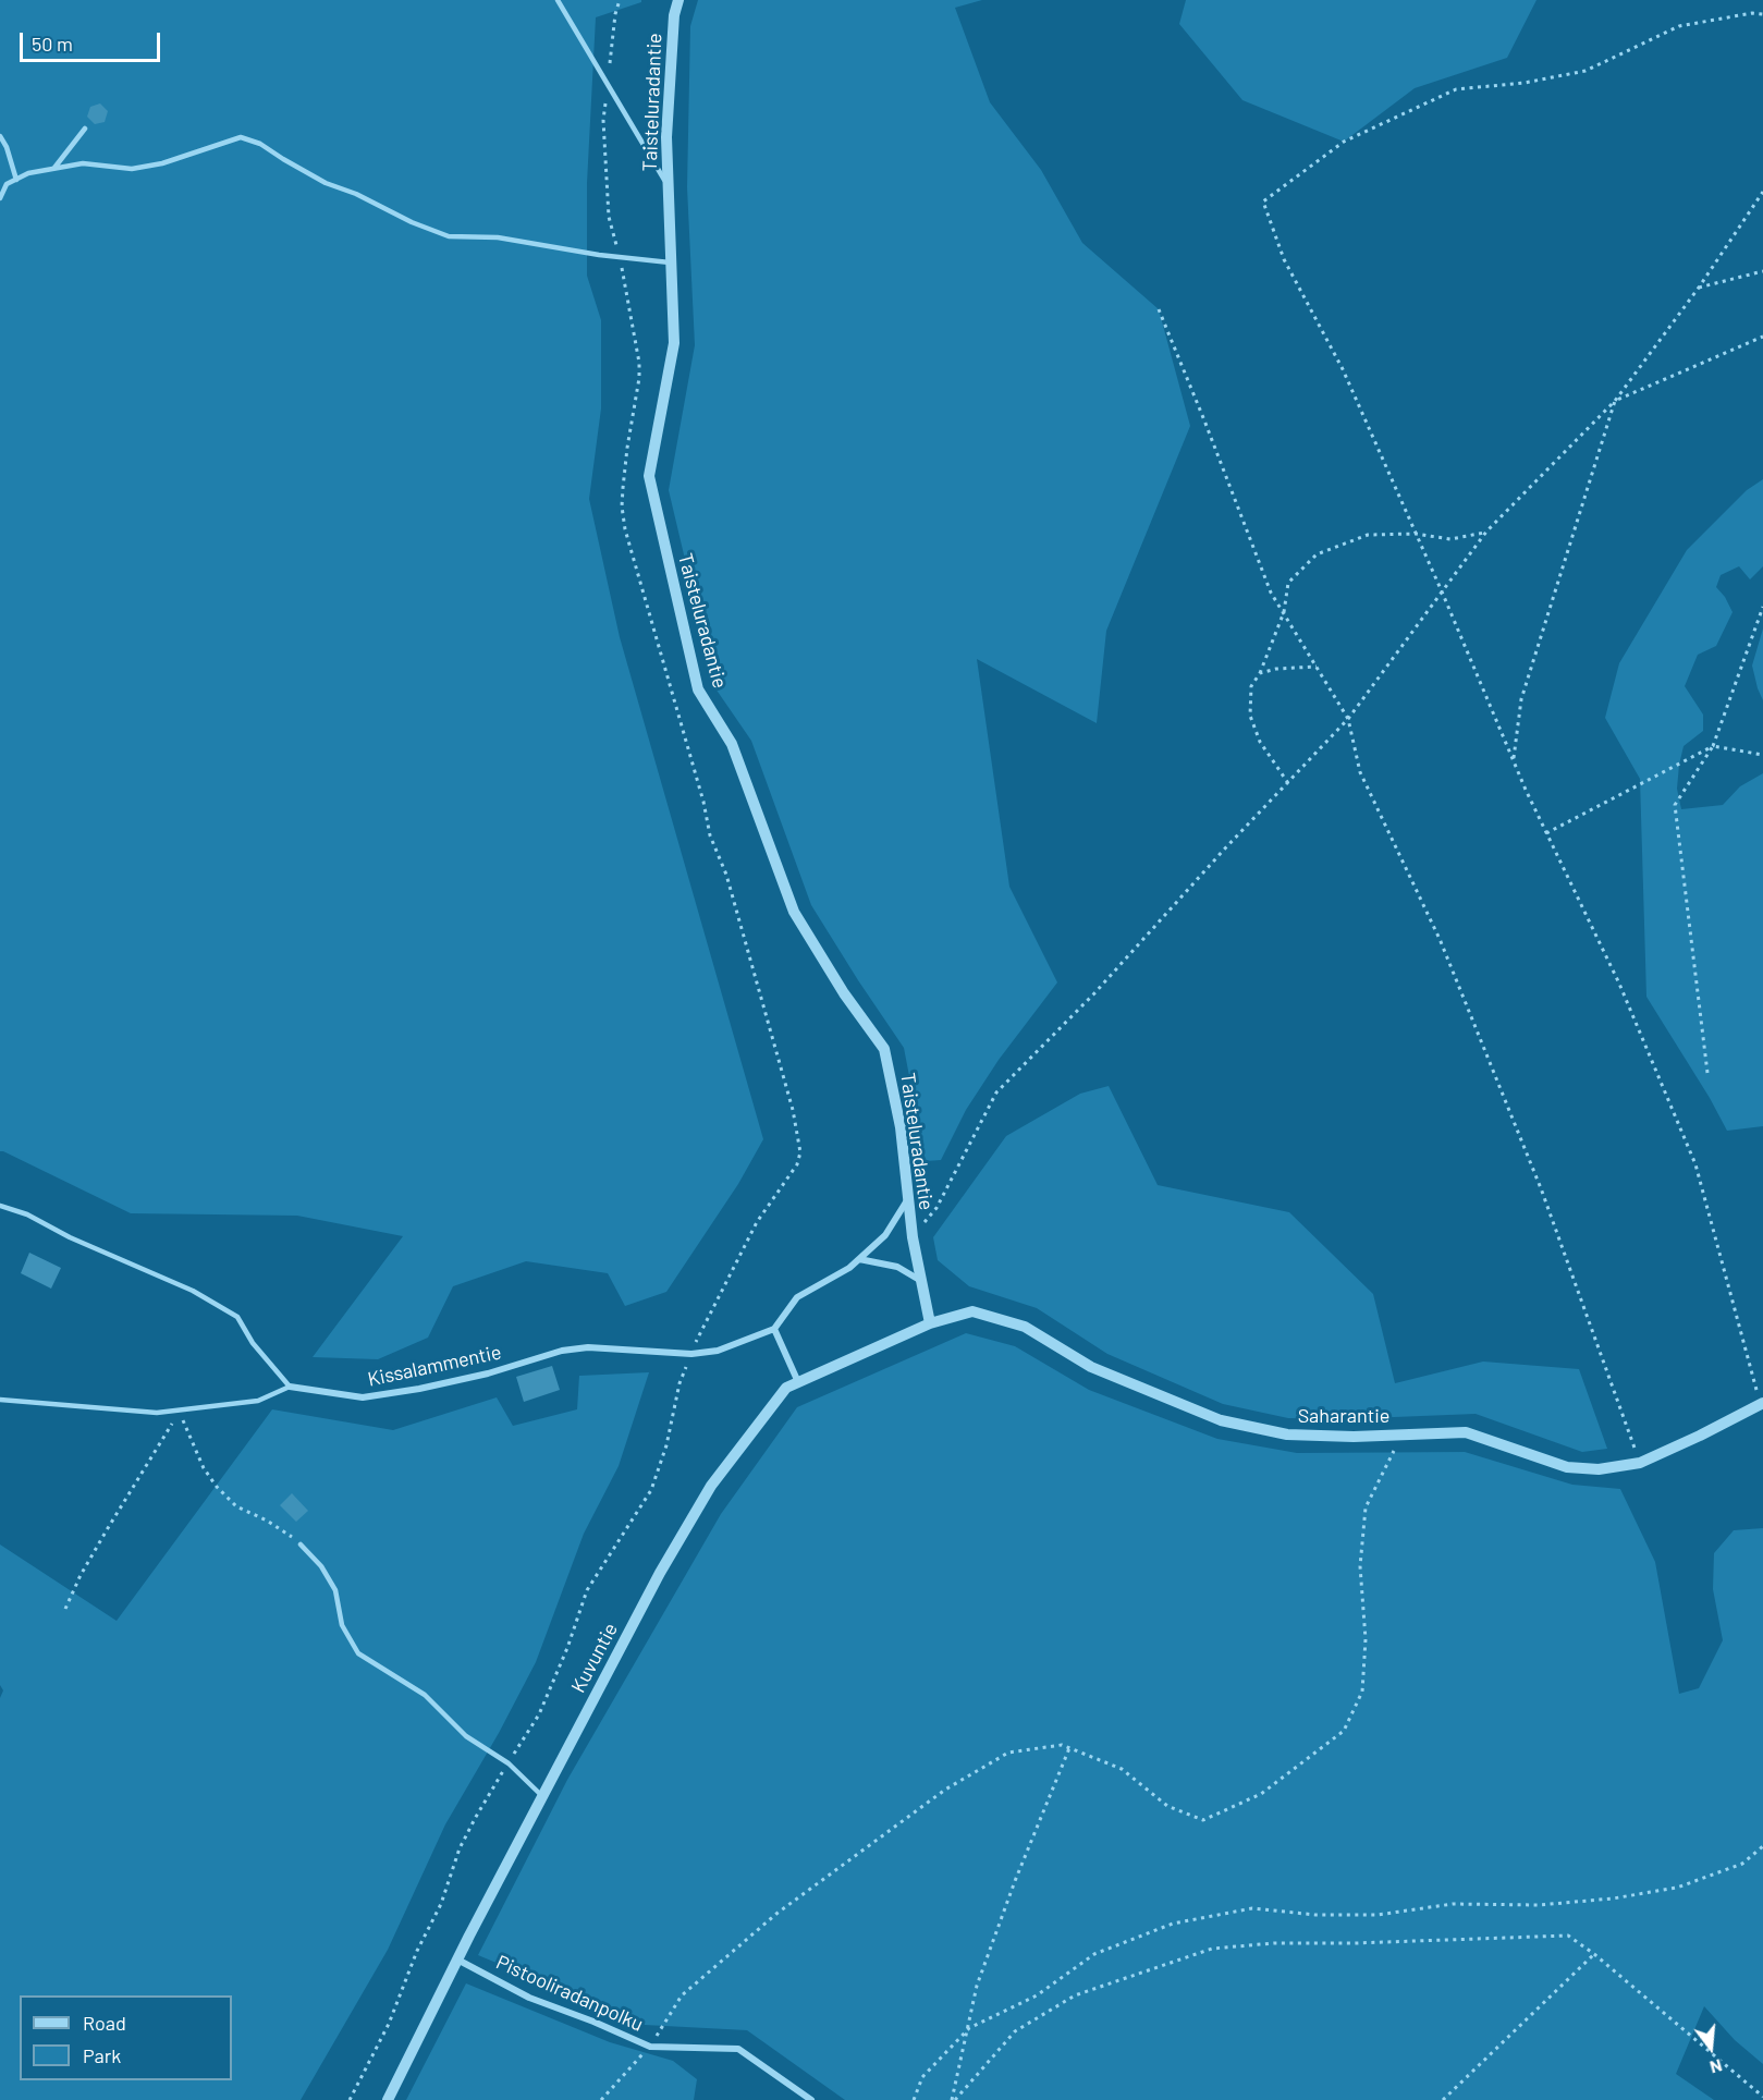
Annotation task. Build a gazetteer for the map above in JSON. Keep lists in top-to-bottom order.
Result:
{
  "streets": {
    "street": [
      "Taisteluradantie",
      "Kissalammentie",
      "Saharantie",
      "Kuvuntie",
      "Pistooliradanpolku"
    ]
  },
  "crossings": [
    ["Taisteluradantie", "Saharantie"],
    ["Taisteluradantie", "Kuvuntie"],
    ["Saharantie", "Kuvuntie"],
    ["Kuvuntie", "Pistooliradanpolku"]
  ],
  "legend": ["Road", "Park"],
  "scale_bar": "50 m",
  "north": "bottom"
}
